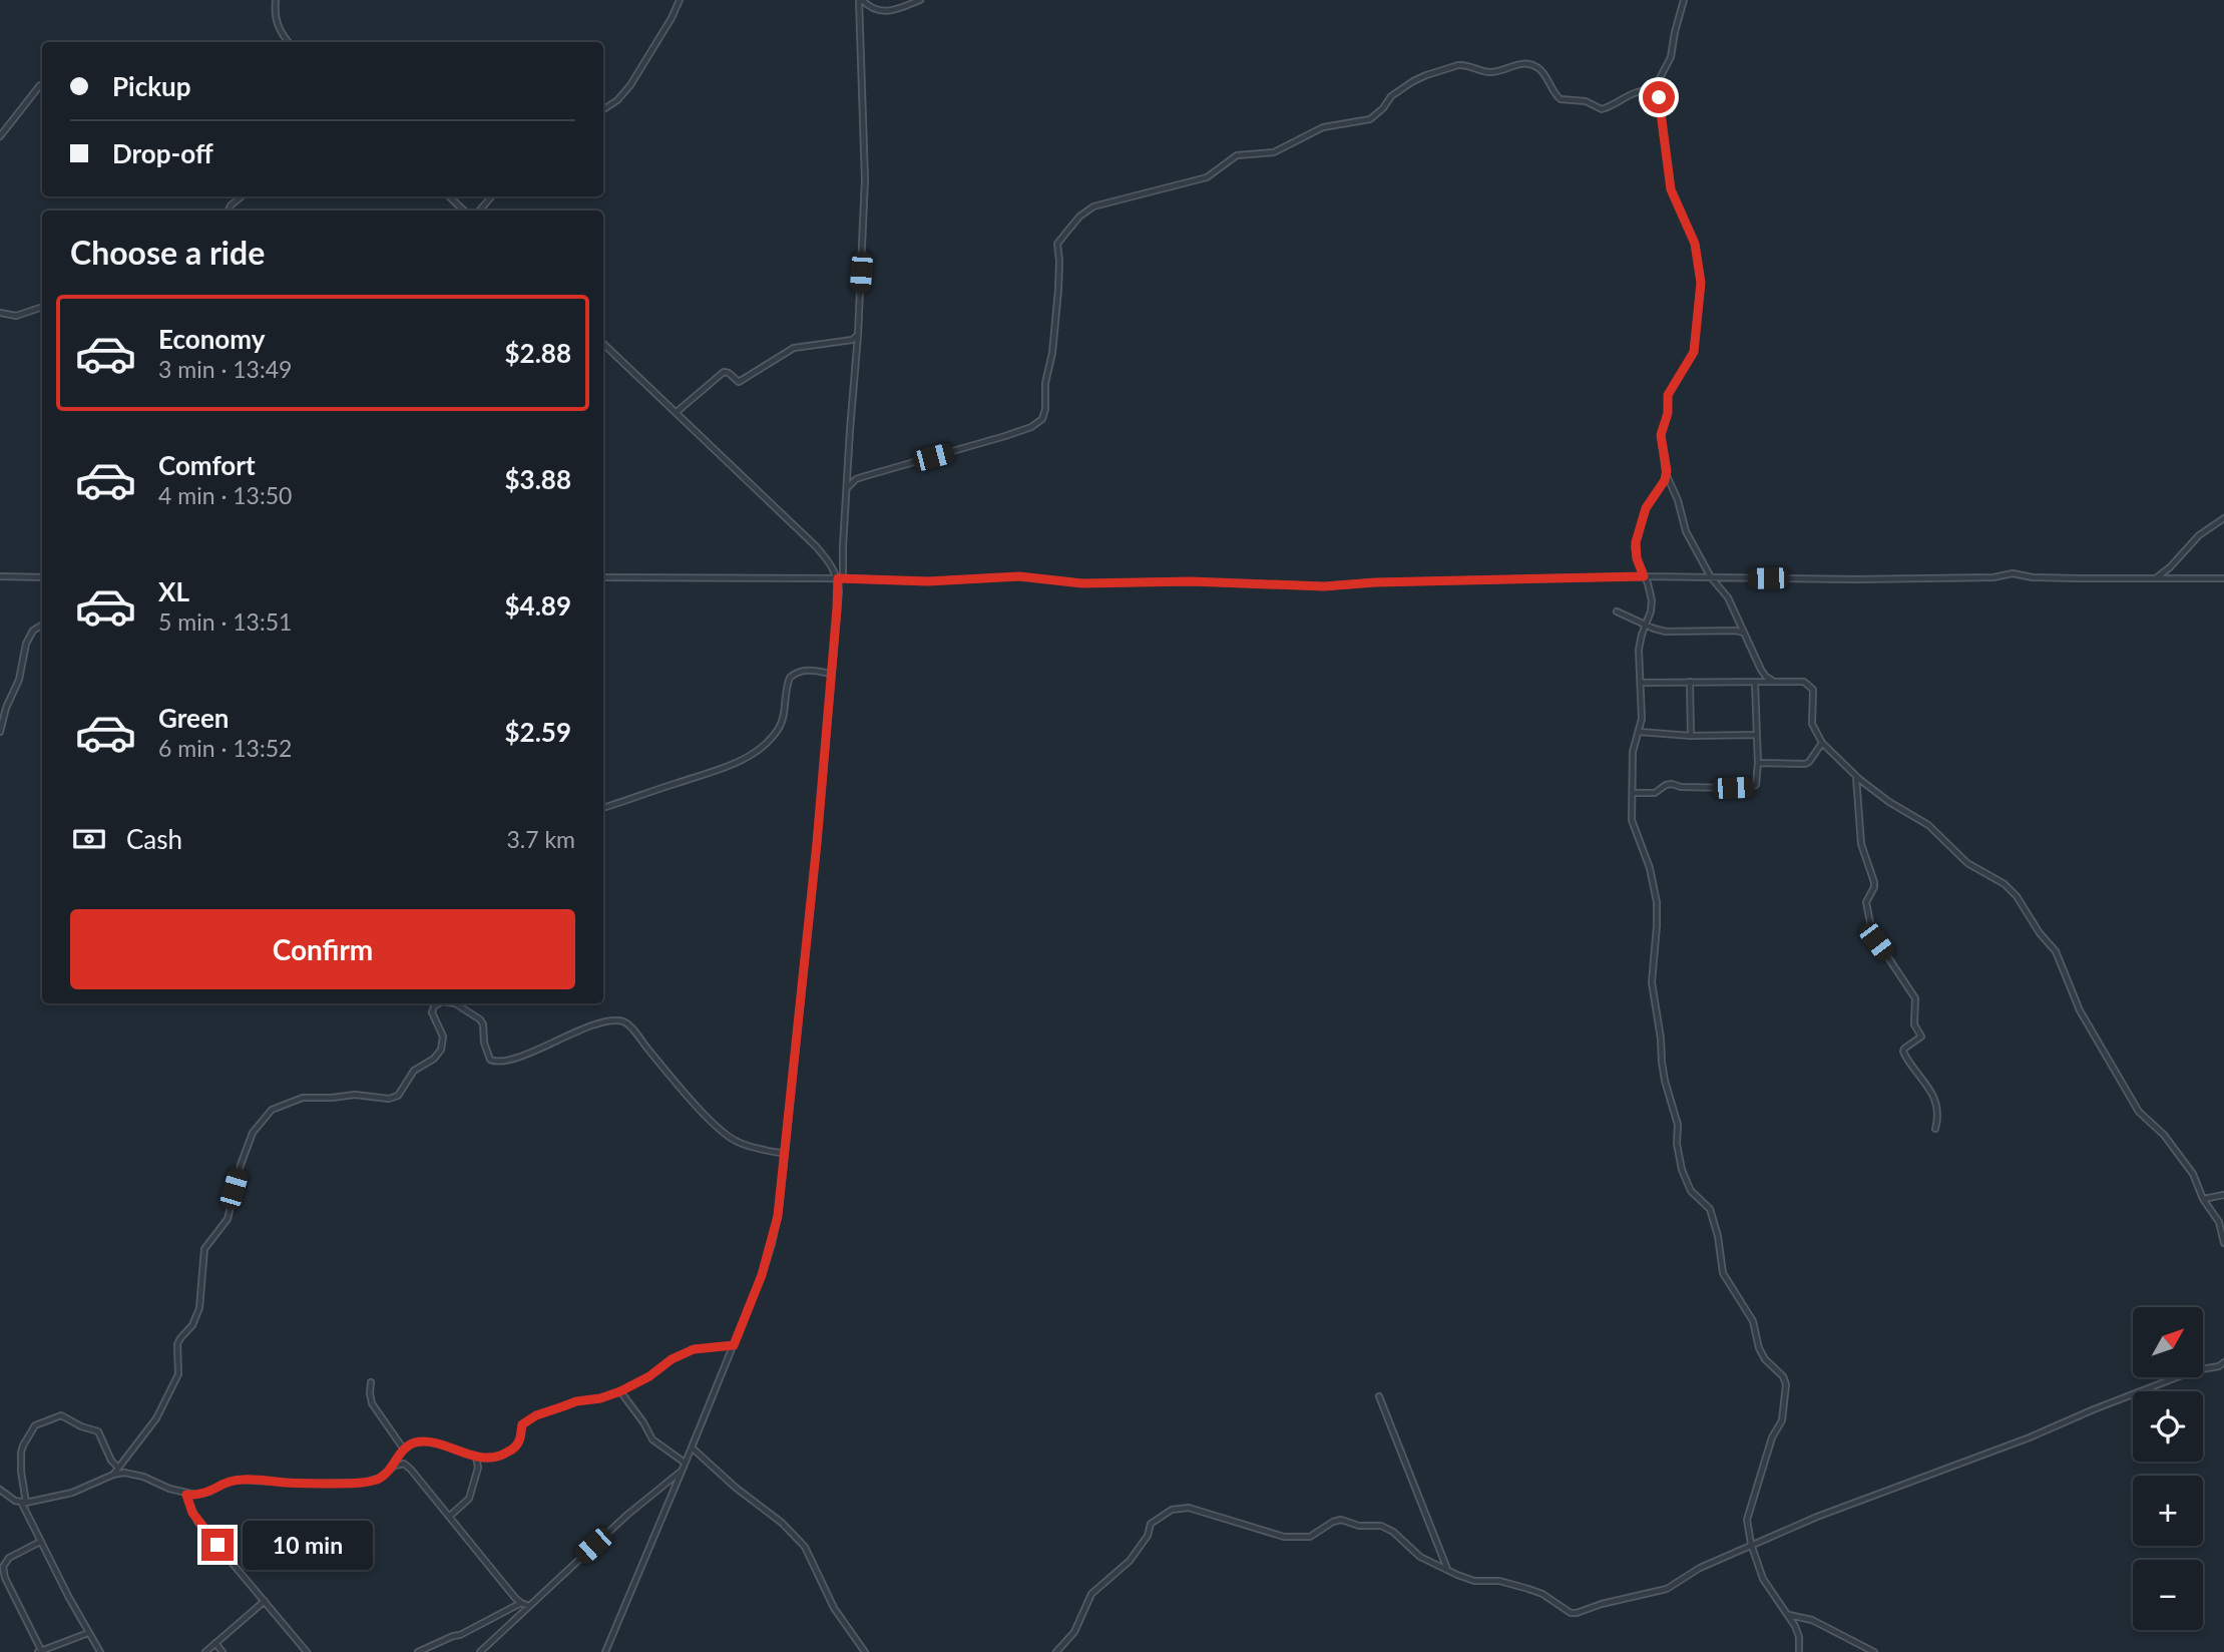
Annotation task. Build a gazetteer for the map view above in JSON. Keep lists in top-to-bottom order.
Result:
{
  "north": "top right",
  "page": {
    "banner": ["Pickup", "Drop-off"],
    "heading": "Choose a ride",
    "list": [
      {
        "name": "Economy",
        "note": "3 min · 13:49",
        "value": "$2.88"
      },
      {
        "name": "Comfort",
        "note": "4 min · 13:50",
        "value": "$3.88"
      },
      {
        "name": "XL",
        "note": "5 min · 13:51",
        "value": "$4.89"
      },
      {
        "name": "Green",
        "note": "6 min · 13:52",
        "value": "$2.59"
      }
    ],
    "pay": ["Cash", "3.7 km"],
    "buttons": "Confirm",
    "map_buttons": ["+", "−"],
    "bubble": "10 min"
  }
}
